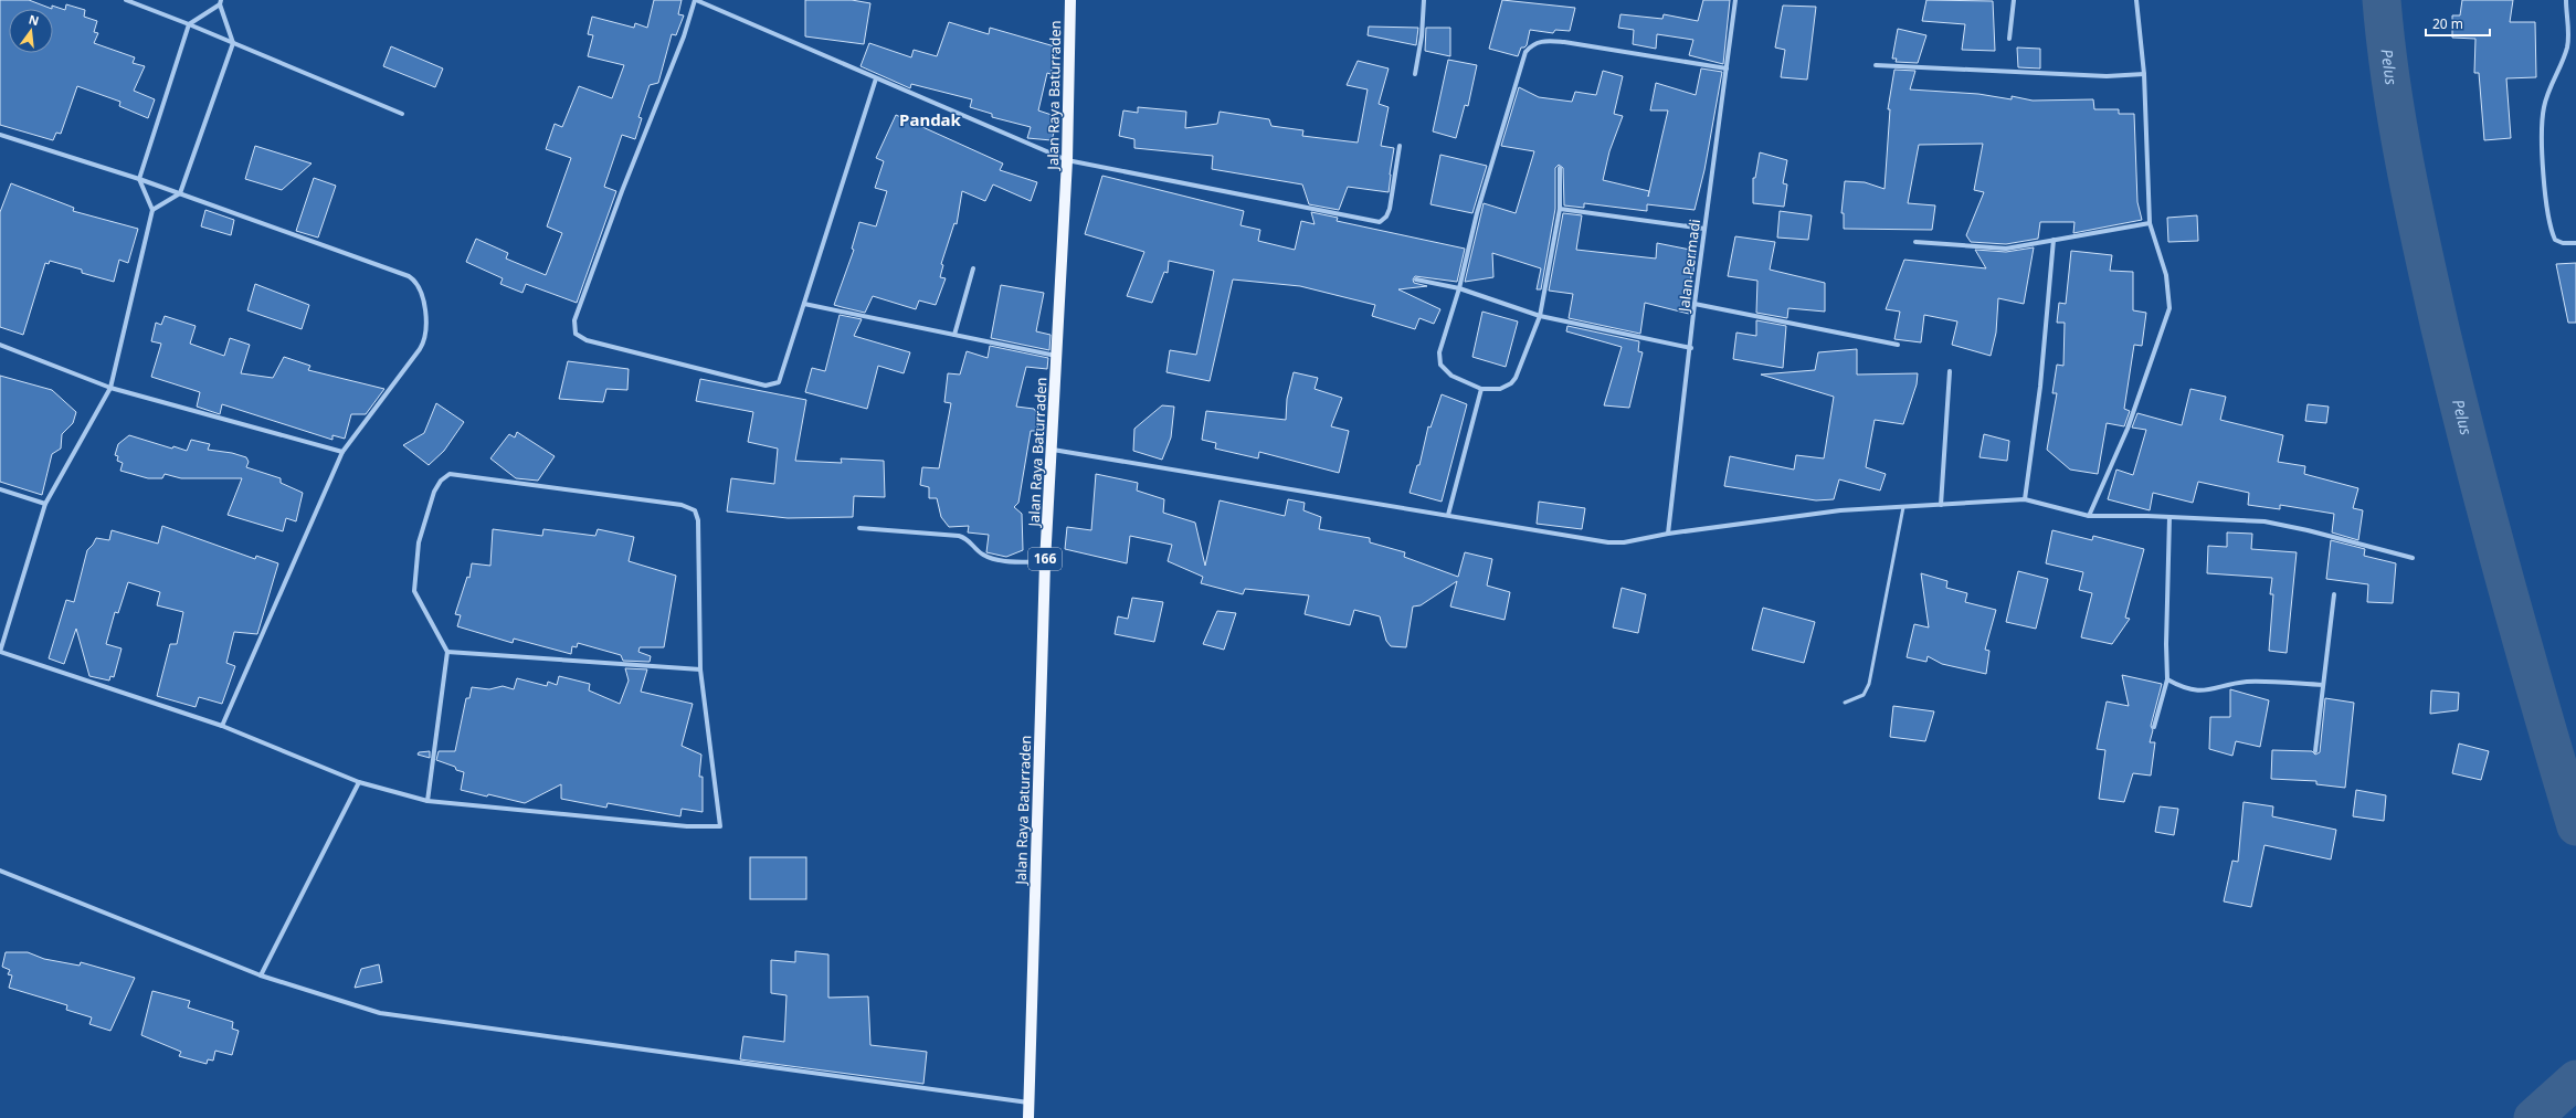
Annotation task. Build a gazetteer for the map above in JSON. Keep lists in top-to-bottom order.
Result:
{
  "streets": {
    "main road": ["Jalan Raya Baturraden", "166"],
    "street": ["Jalan Permadi"]
  },
  "districts": ["Pandak"],
  "water": ["Pelus"],
  "scale_bar": "20 m",
  "north": "top"
}
